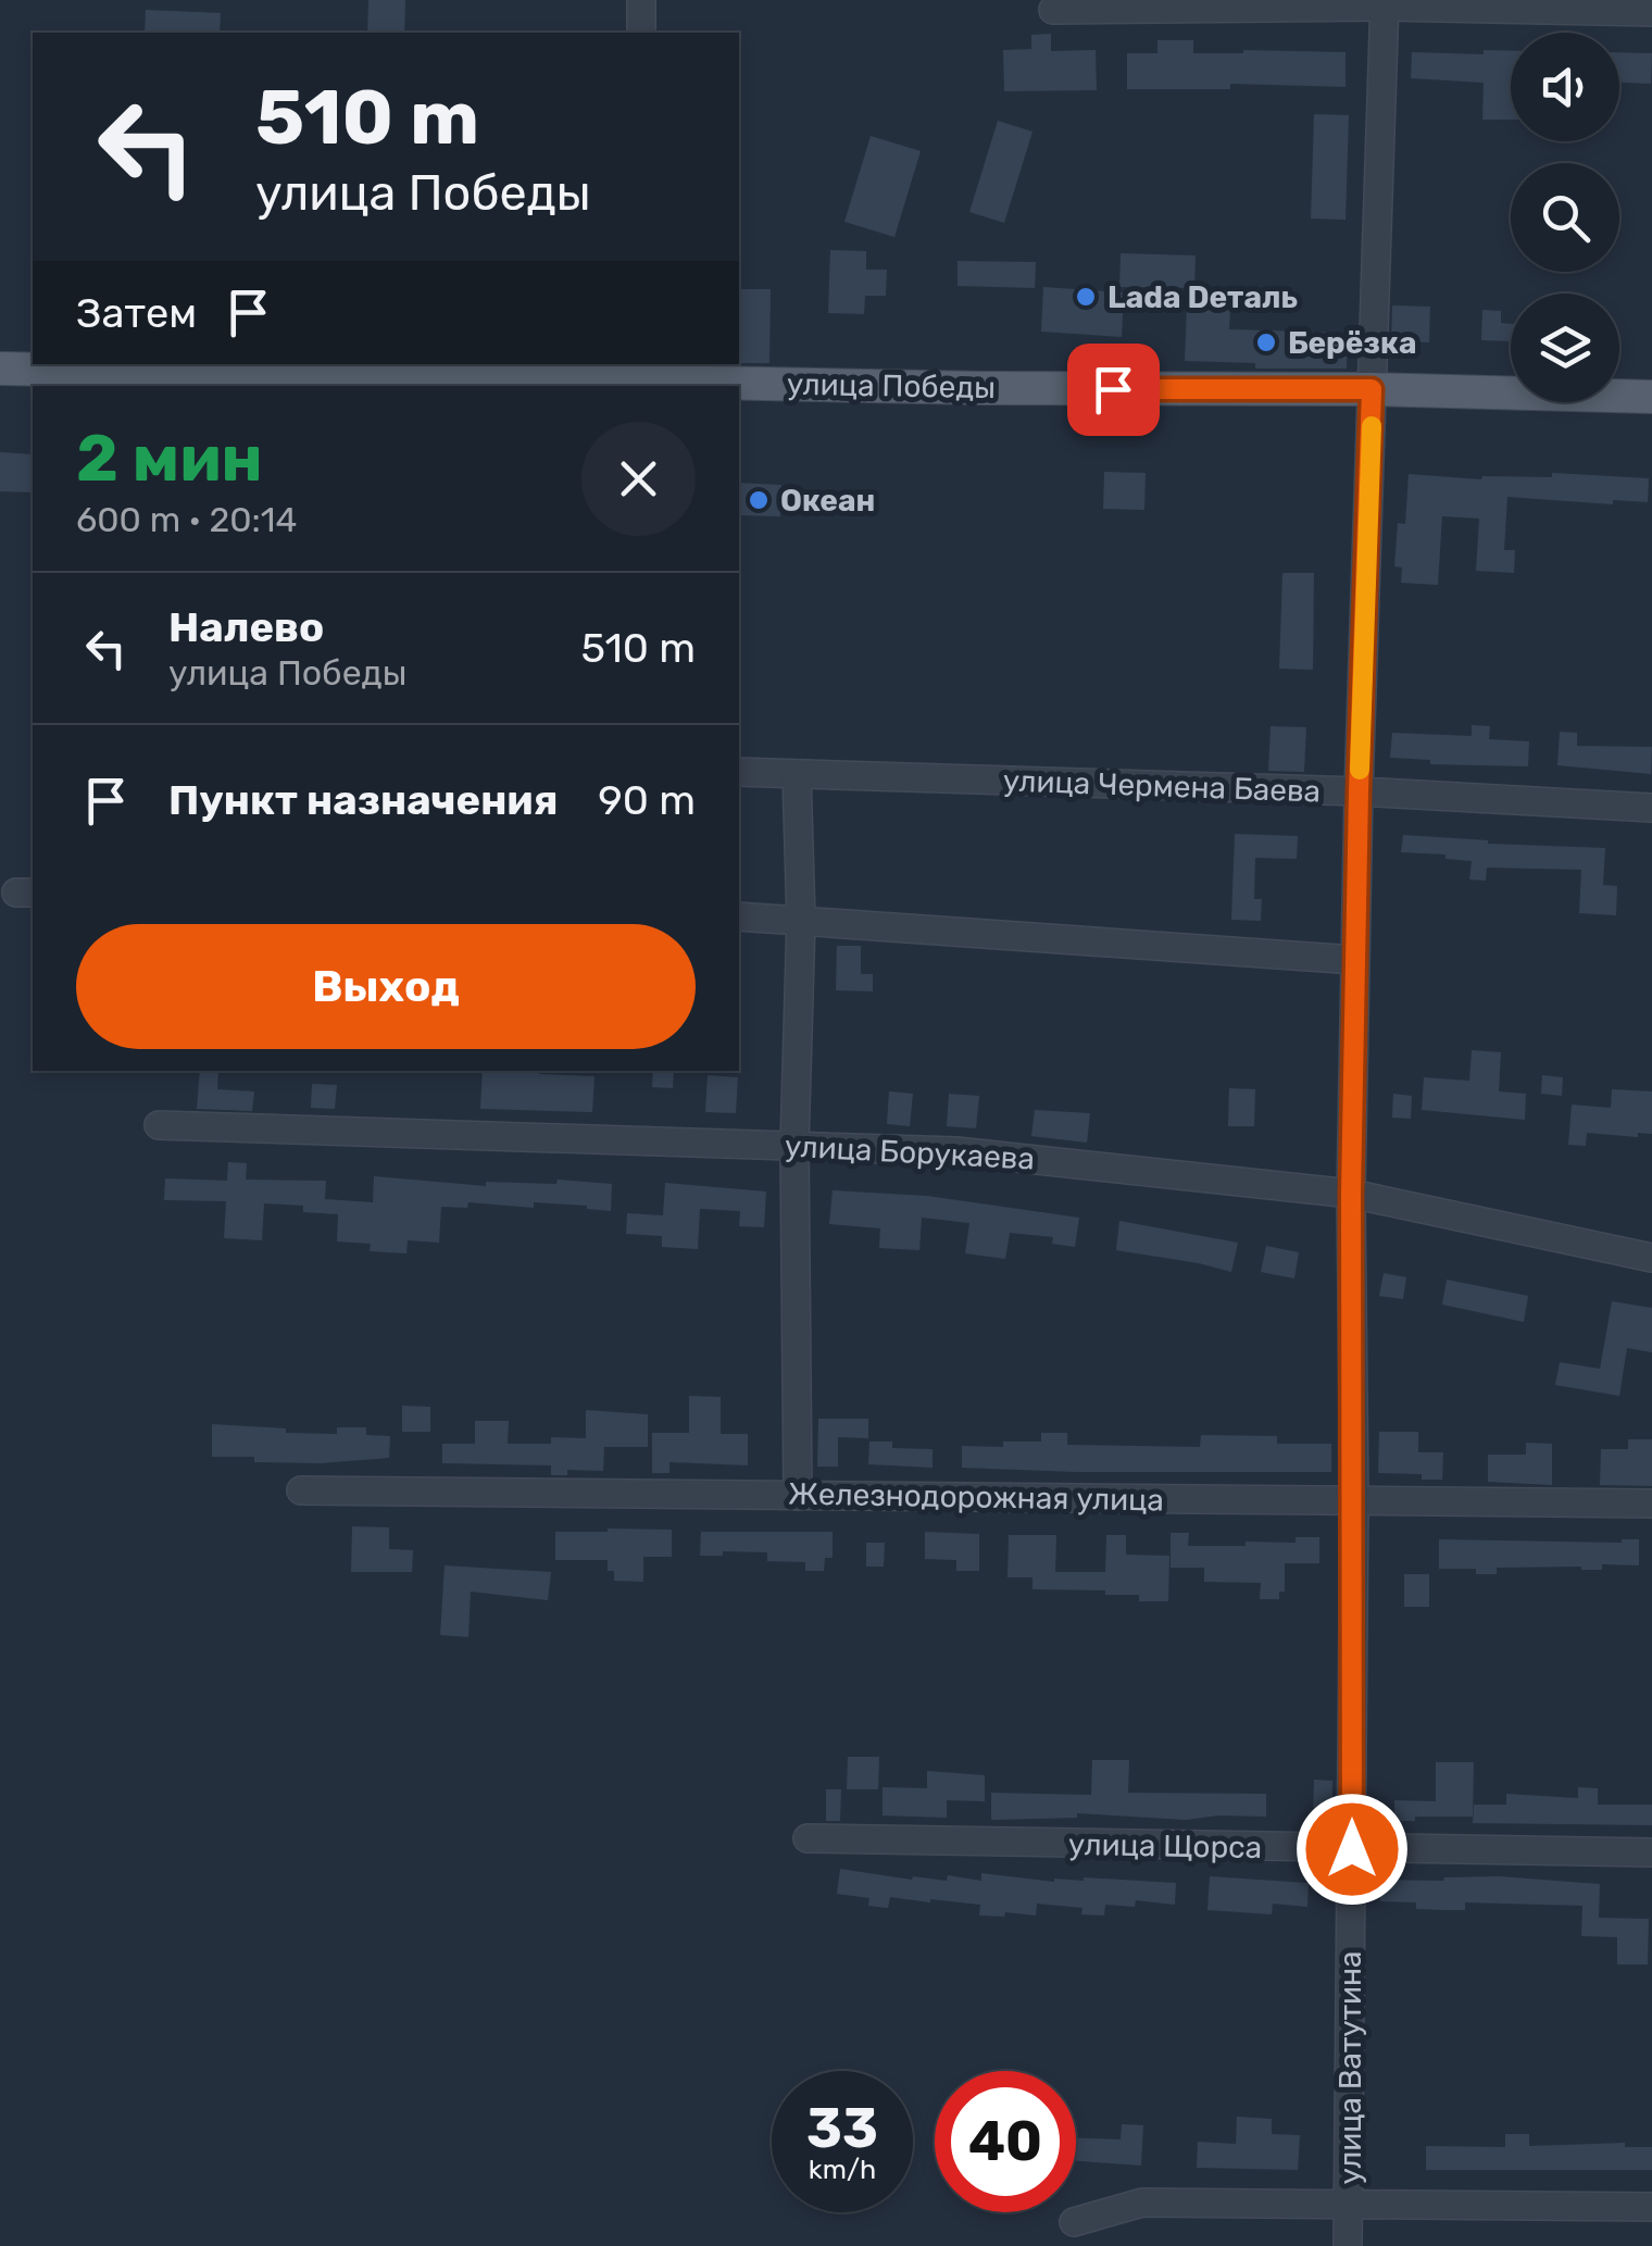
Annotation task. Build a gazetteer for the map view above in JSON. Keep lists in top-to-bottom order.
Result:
{
  "streets": {
    "main road": ["улица Победы"],
    "street": [
      "улица Чермена Баева",
      "улица Борукаева",
      "Железнодорожная улица",
      "улица Щорса",
      "улица Ватутина"
    ]
  },
  "crossings": [
    ["улица Победы", "улица Ватутина"],
    ["улица Чермена Баева", "улица Ватутина"],
    ["улица Борукаева", "улица Ватутина"],
    ["Железнодорожная улица", "улица Ватутина"],
    ["улица Щорса", "улица Ватутина"]
  ],
  "places": ["Lada Dеталь", "Берёзка", "Океан"],
  "page": {
    "turn": ["510 m", "улица Победы"],
    "then": "Затем",
    "heading": ["2 мин", "600 m · 20:14"],
    "list": [
      {
        "name": "Налево",
        "note": "улица Победы",
        "value": "510 m"
      },
      {
        "name": "Пункт назначения",
        "value": "90 m"
      }
    ],
    "buttons": "Выход",
    "speed": "33 km/h",
    "limit": "40"
  }
}
